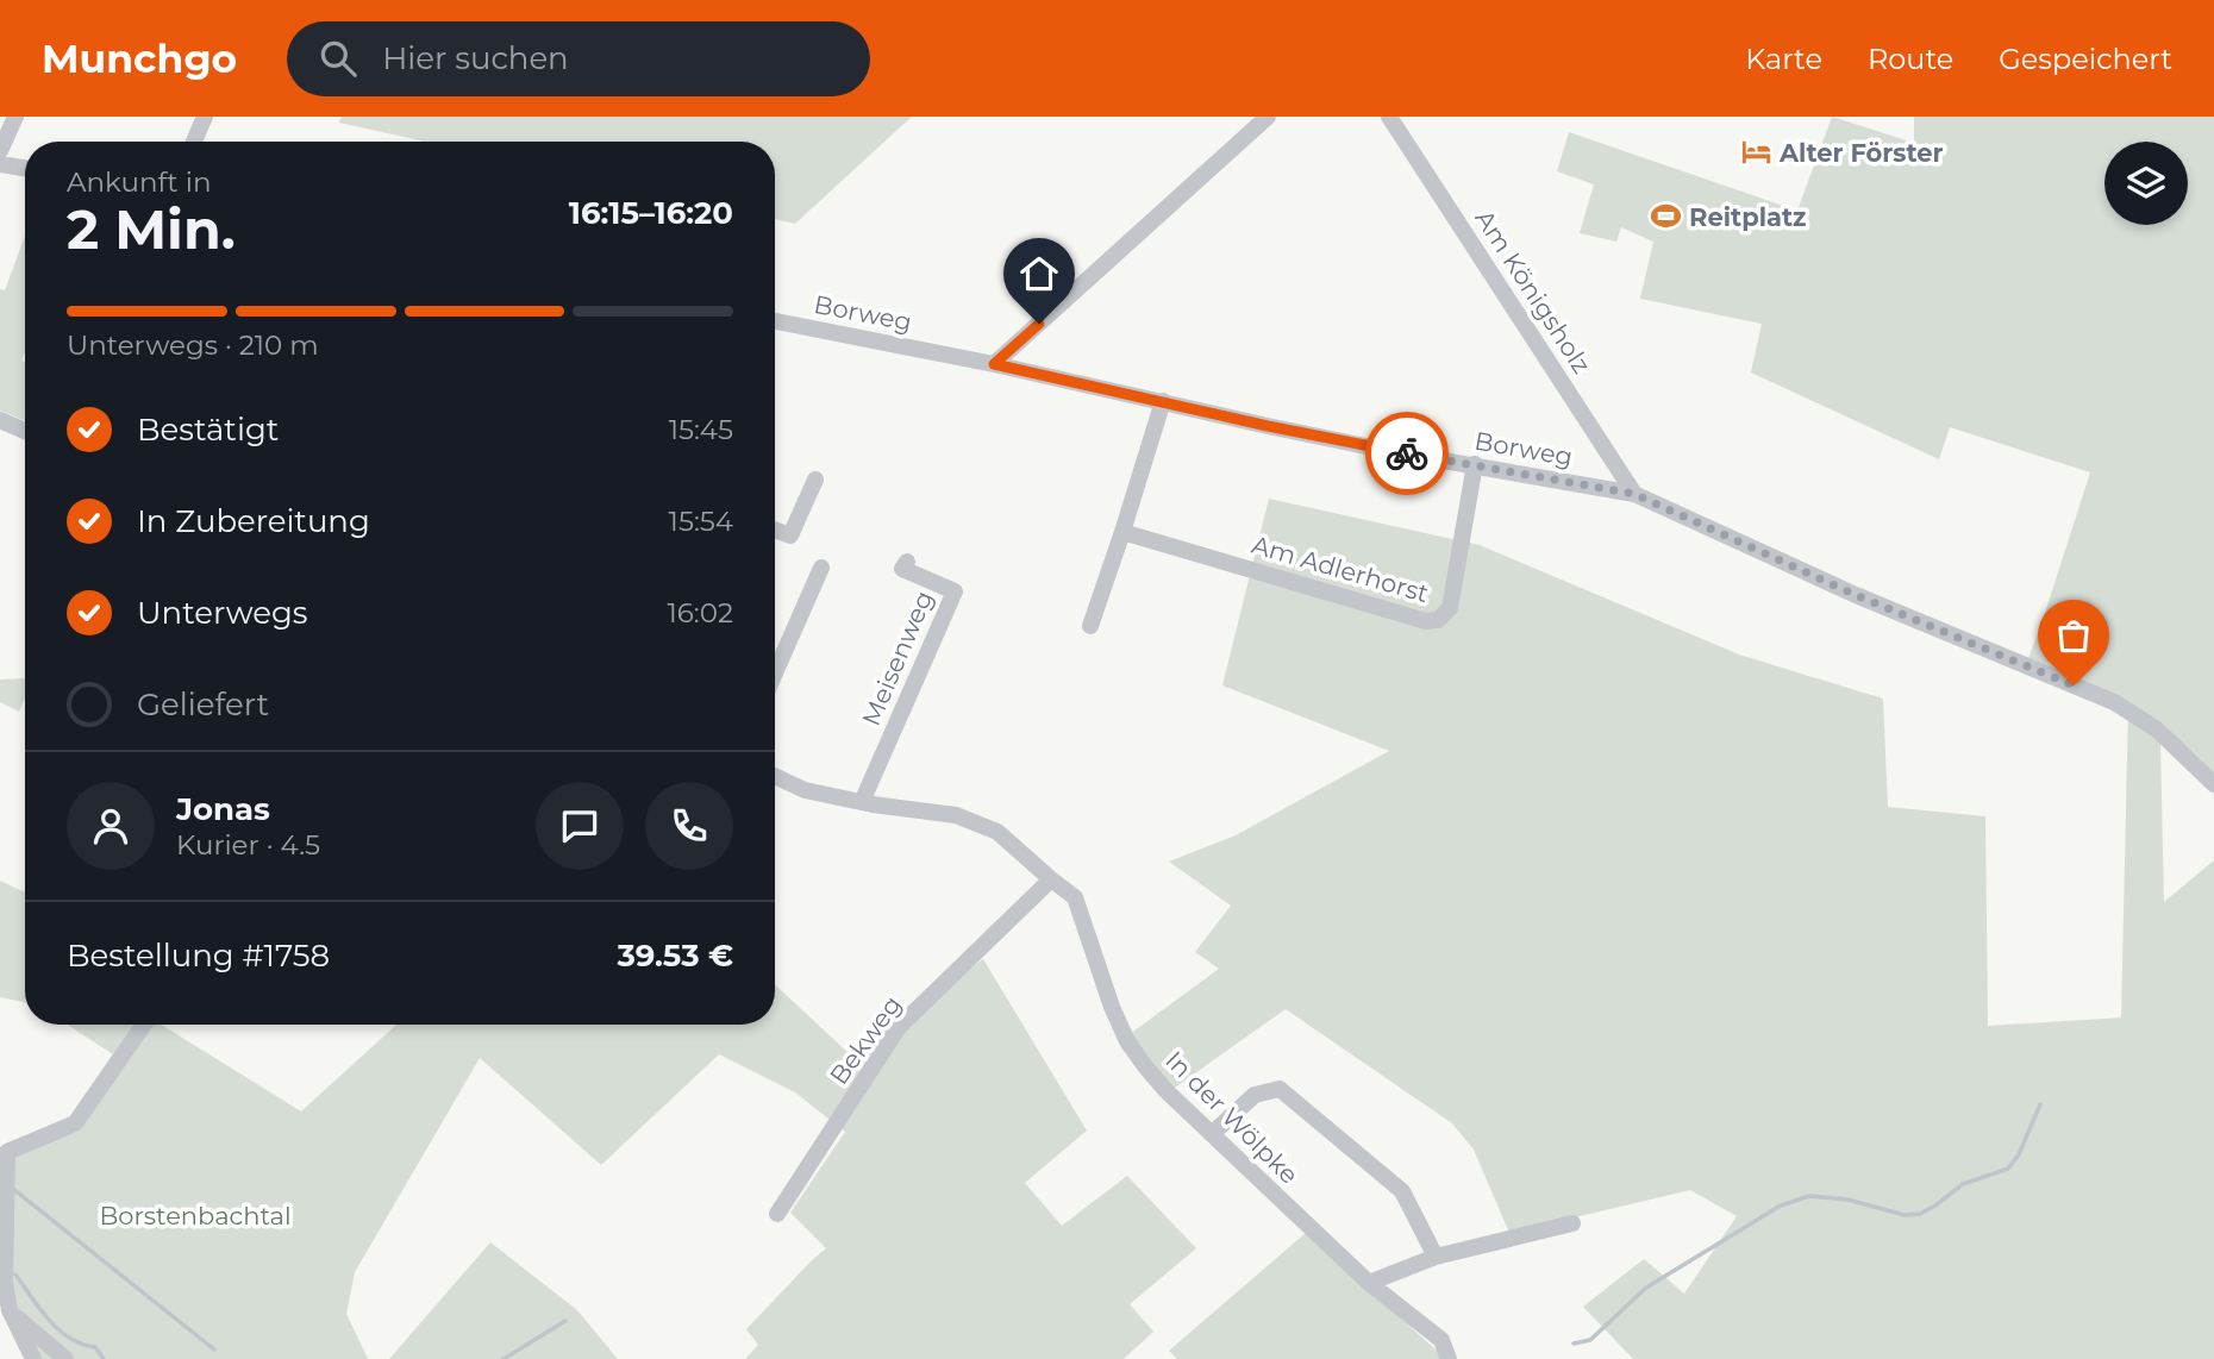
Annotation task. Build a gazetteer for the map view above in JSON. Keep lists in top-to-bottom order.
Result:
{
  "streets": {
    "street": [
      "Am Königsholz",
      "Borweg",
      "Am Adlerhorst",
      "Meisenweg",
      "Bekweg",
      "In der Wölpke"
    ]
  },
  "crossings": [
    ["Am Königsholz", "Borweg"],
    ["Borweg", "Am Adlerhorst"],
    ["Meisenweg", "In der Wölpke"],
    ["Bekweg", "In der Wölpke"]
  ],
  "parks": ["Borstenbachtal"],
  "places": {
    "hotel": ["Alter Förster"],
    "sports": ["Reitplatz"]
  },
  "page": {
    "header": "Munchgo",
    "search": "Hier suchen",
    "nav": ["Karte", "Route", "Gespeichert"],
    "heading": ["2 Min.", "Ankunft in", "16:15–16:20"],
    "panel": [
      "Jonas",
      "Kurier · 4.5",
      "Bestellung #1758",
      "39.53 €"
    ],
    "bar": "Unterwegs · 210 m",
    "list": [
      ["Bestätigt", "15:45"],
      ["In Zubereitung", "15:54"],
      ["Unterwegs", "16:02"],
      "Geliefert"
    ]
  }
}
